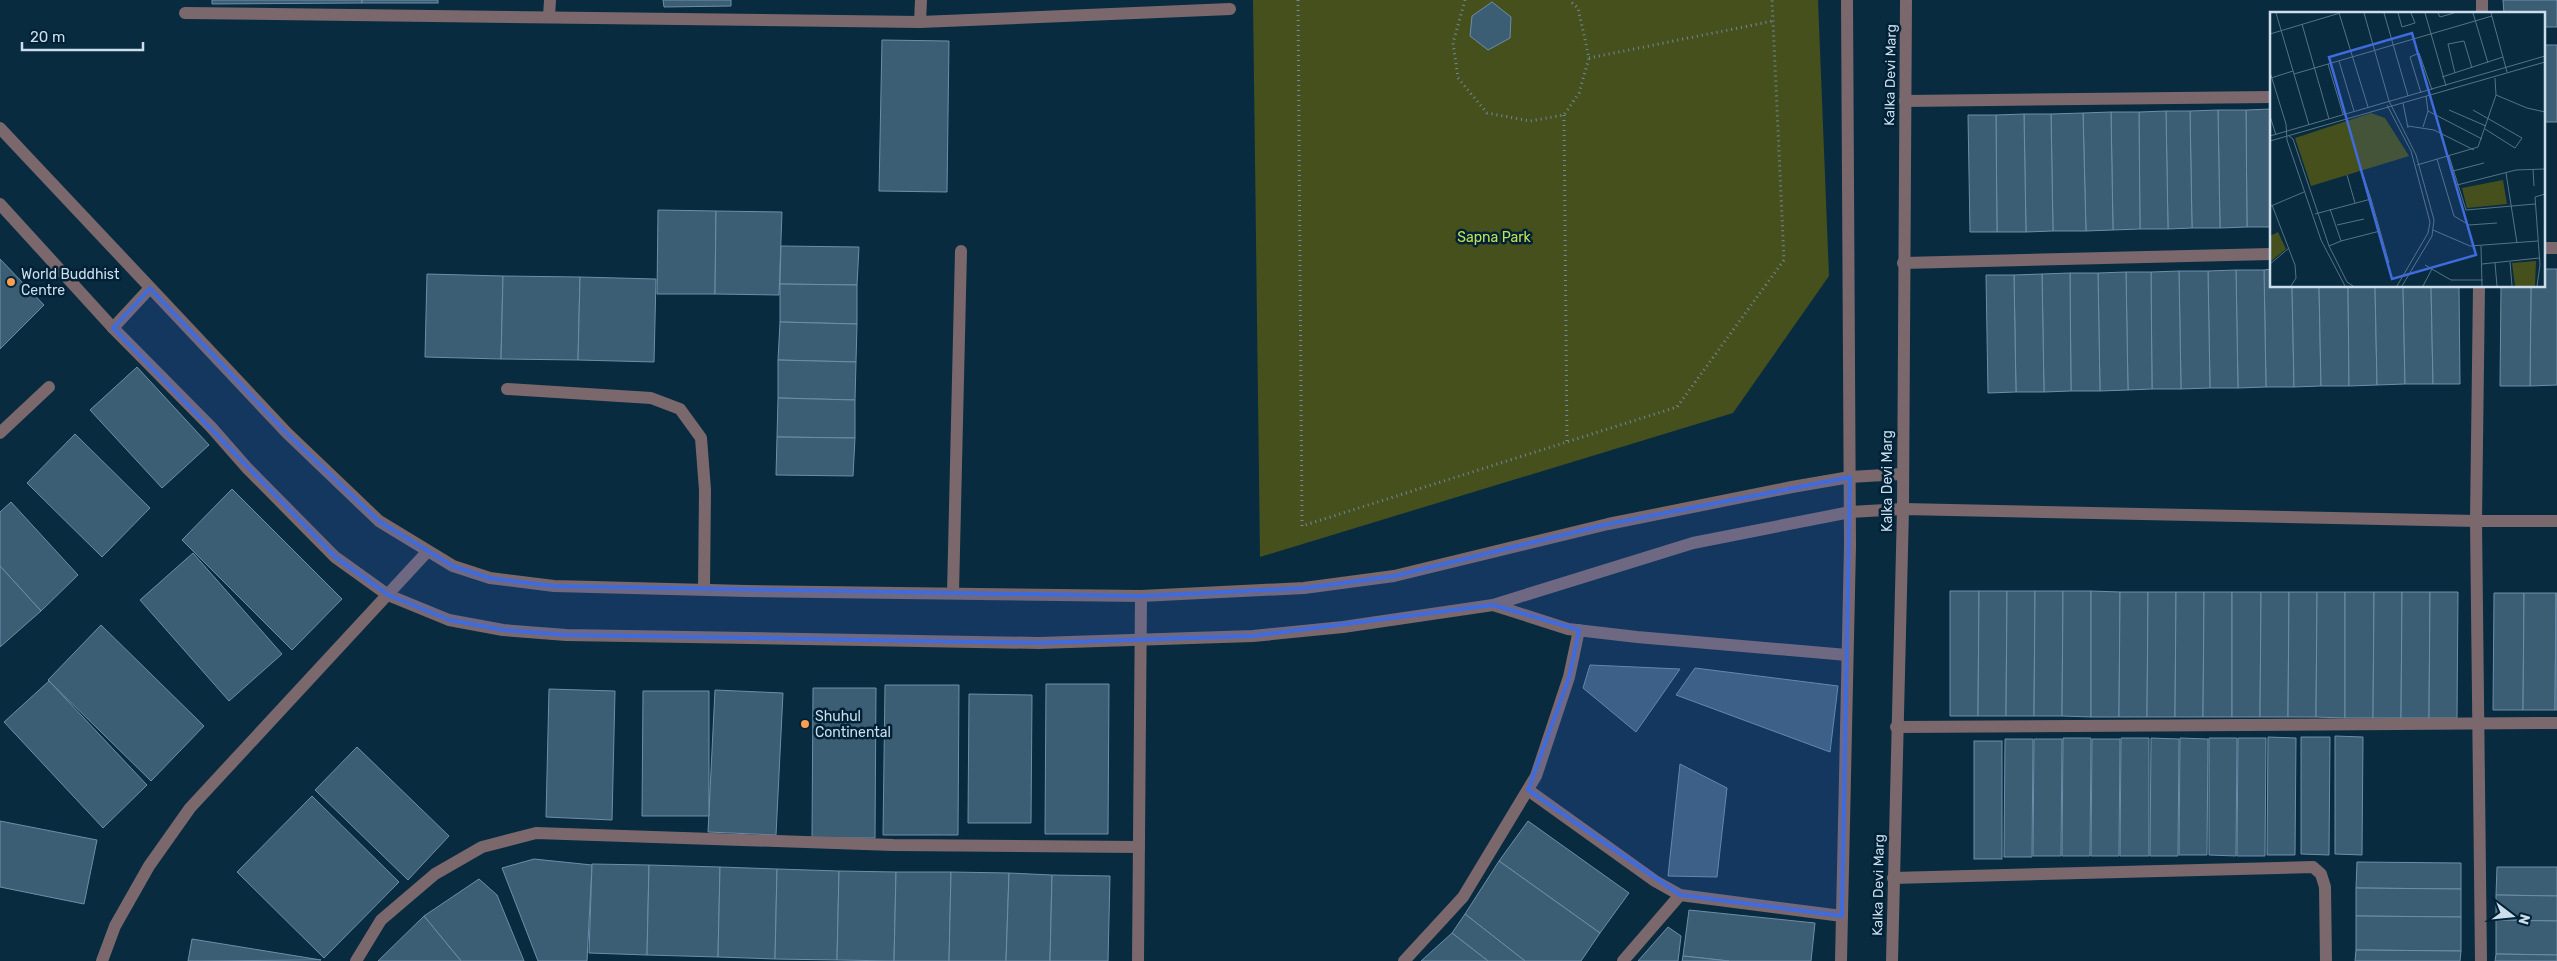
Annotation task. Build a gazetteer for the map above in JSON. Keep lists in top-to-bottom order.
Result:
{
  "streets": {
    "street": ["Kalka Devi Marg"]
  },
  "parks": ["Sapna Park"],
  "places": ["World Buddhist Centre", "Shuhul Continental"],
  "scale_bar": "20 m",
  "north": "right"
}
